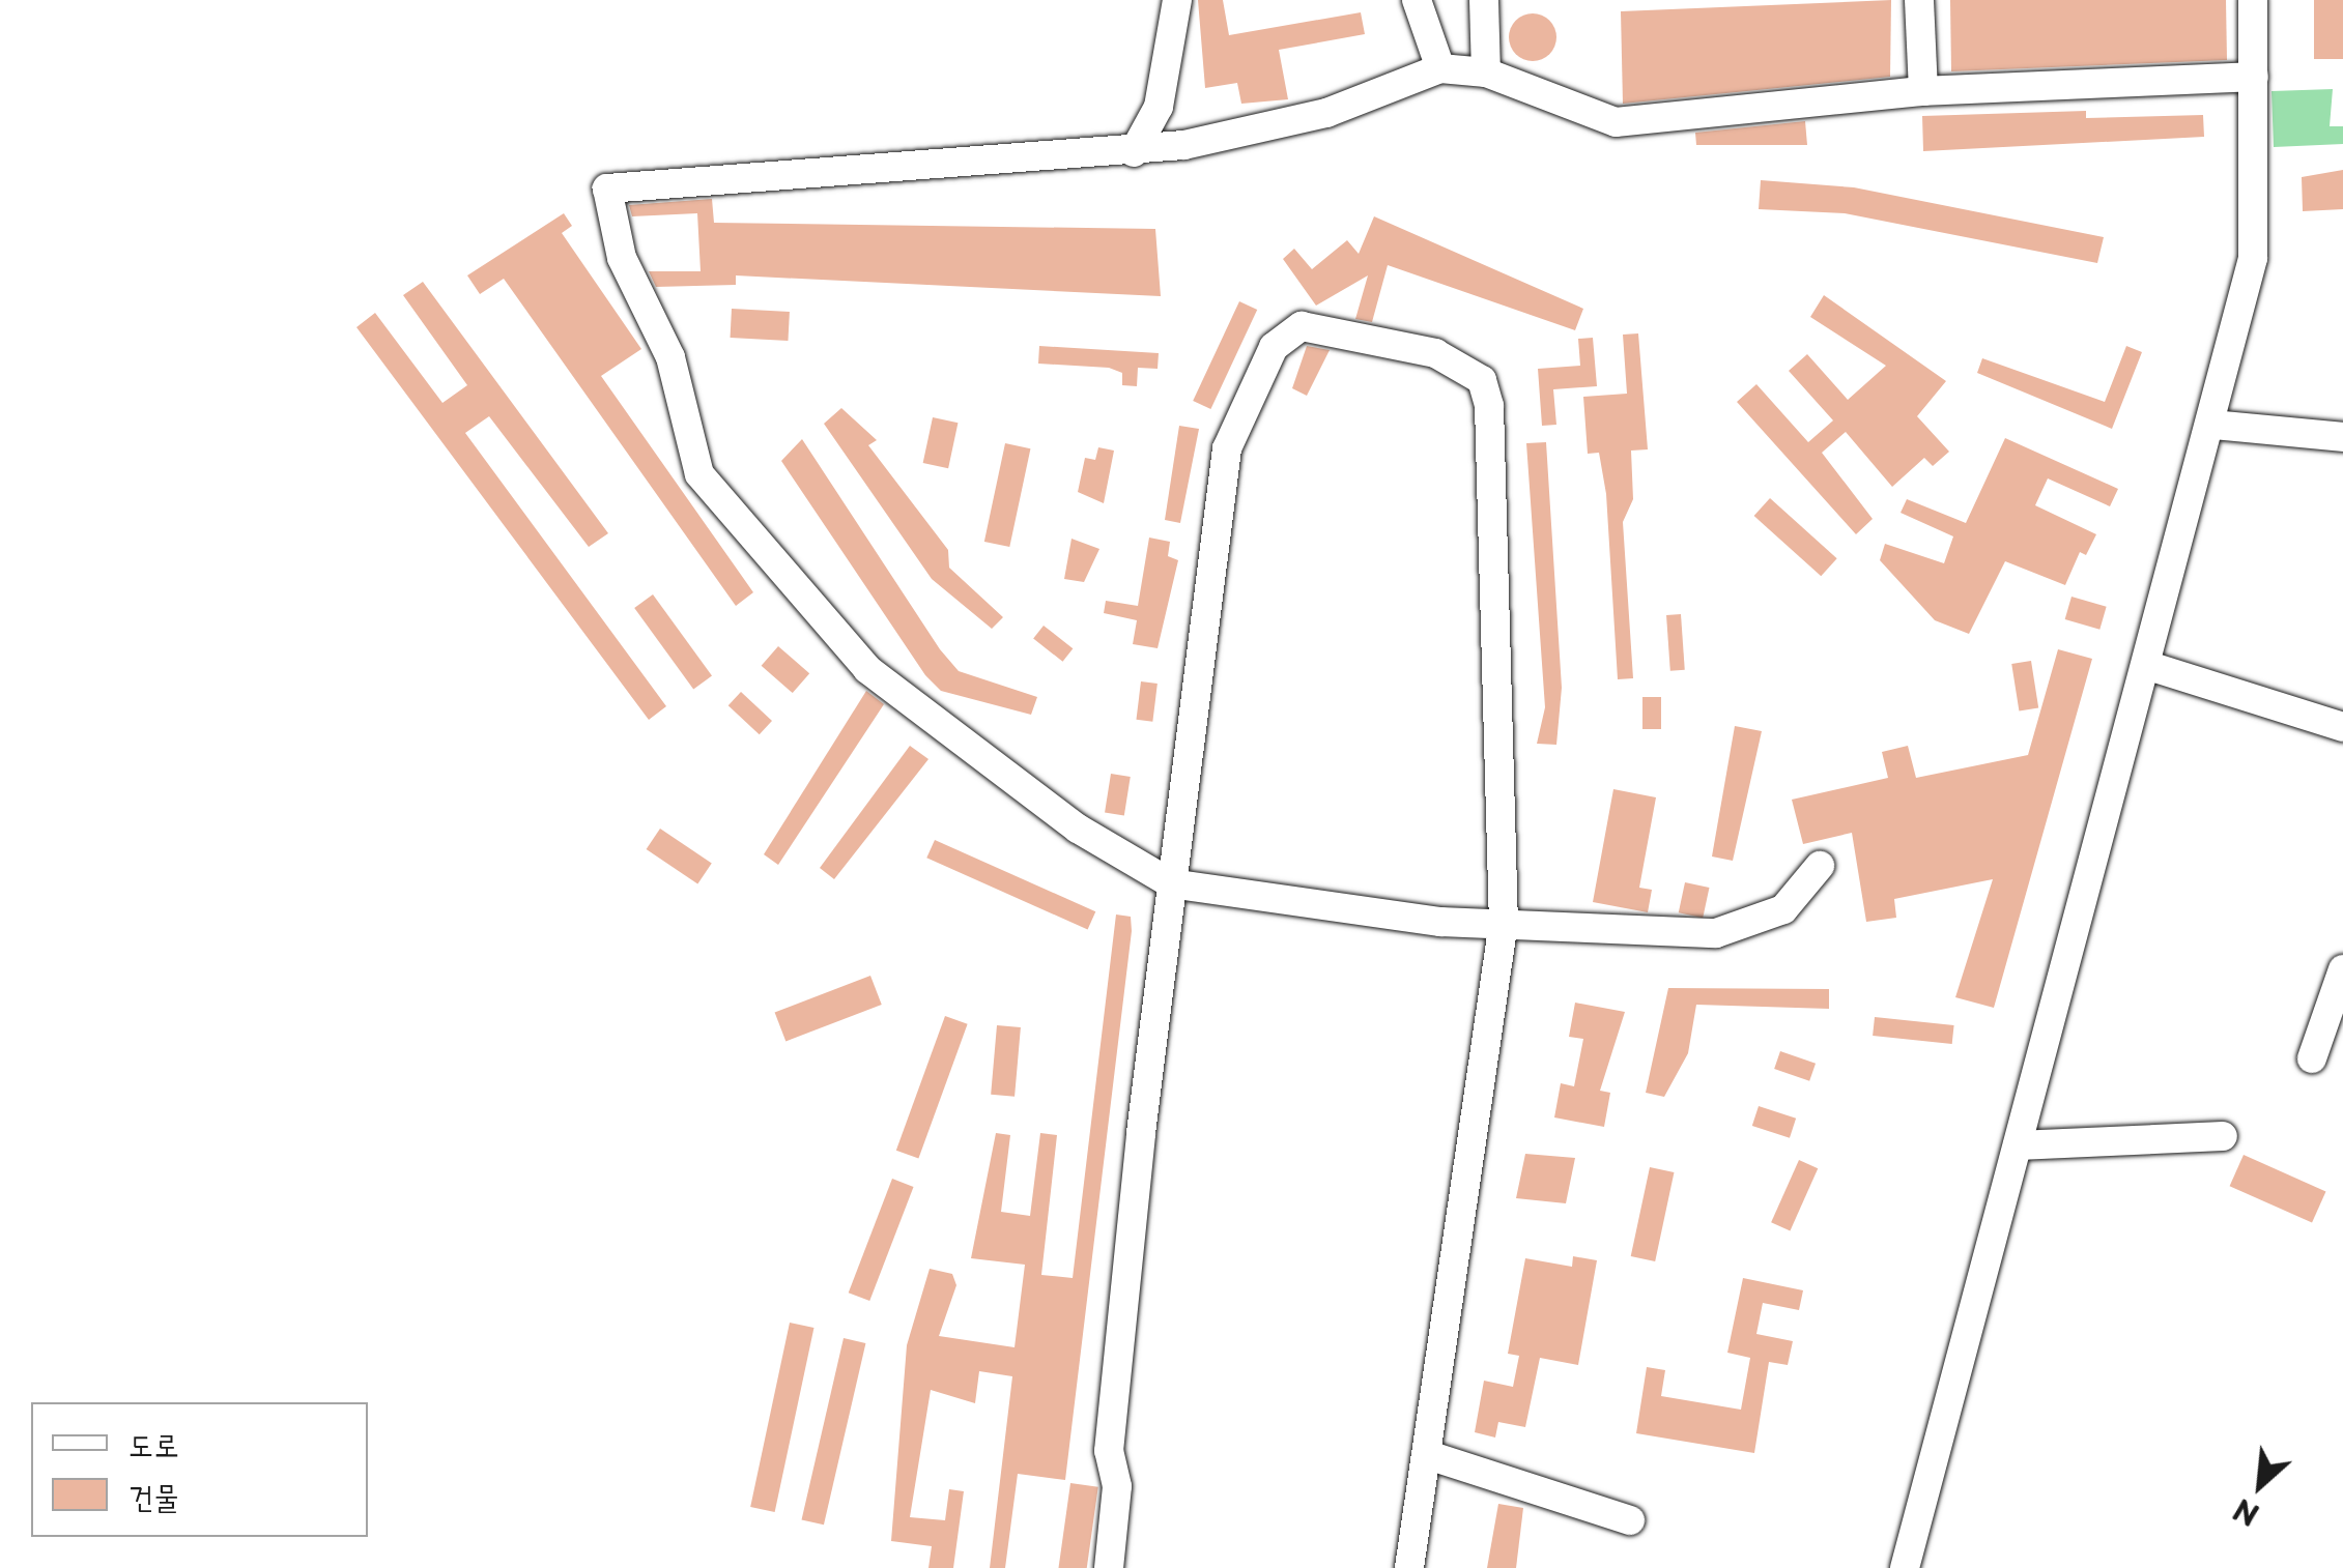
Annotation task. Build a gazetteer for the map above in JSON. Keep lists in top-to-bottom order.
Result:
{
  "legend": ["도로", "건물"],
  "north": "bottom left"
}
